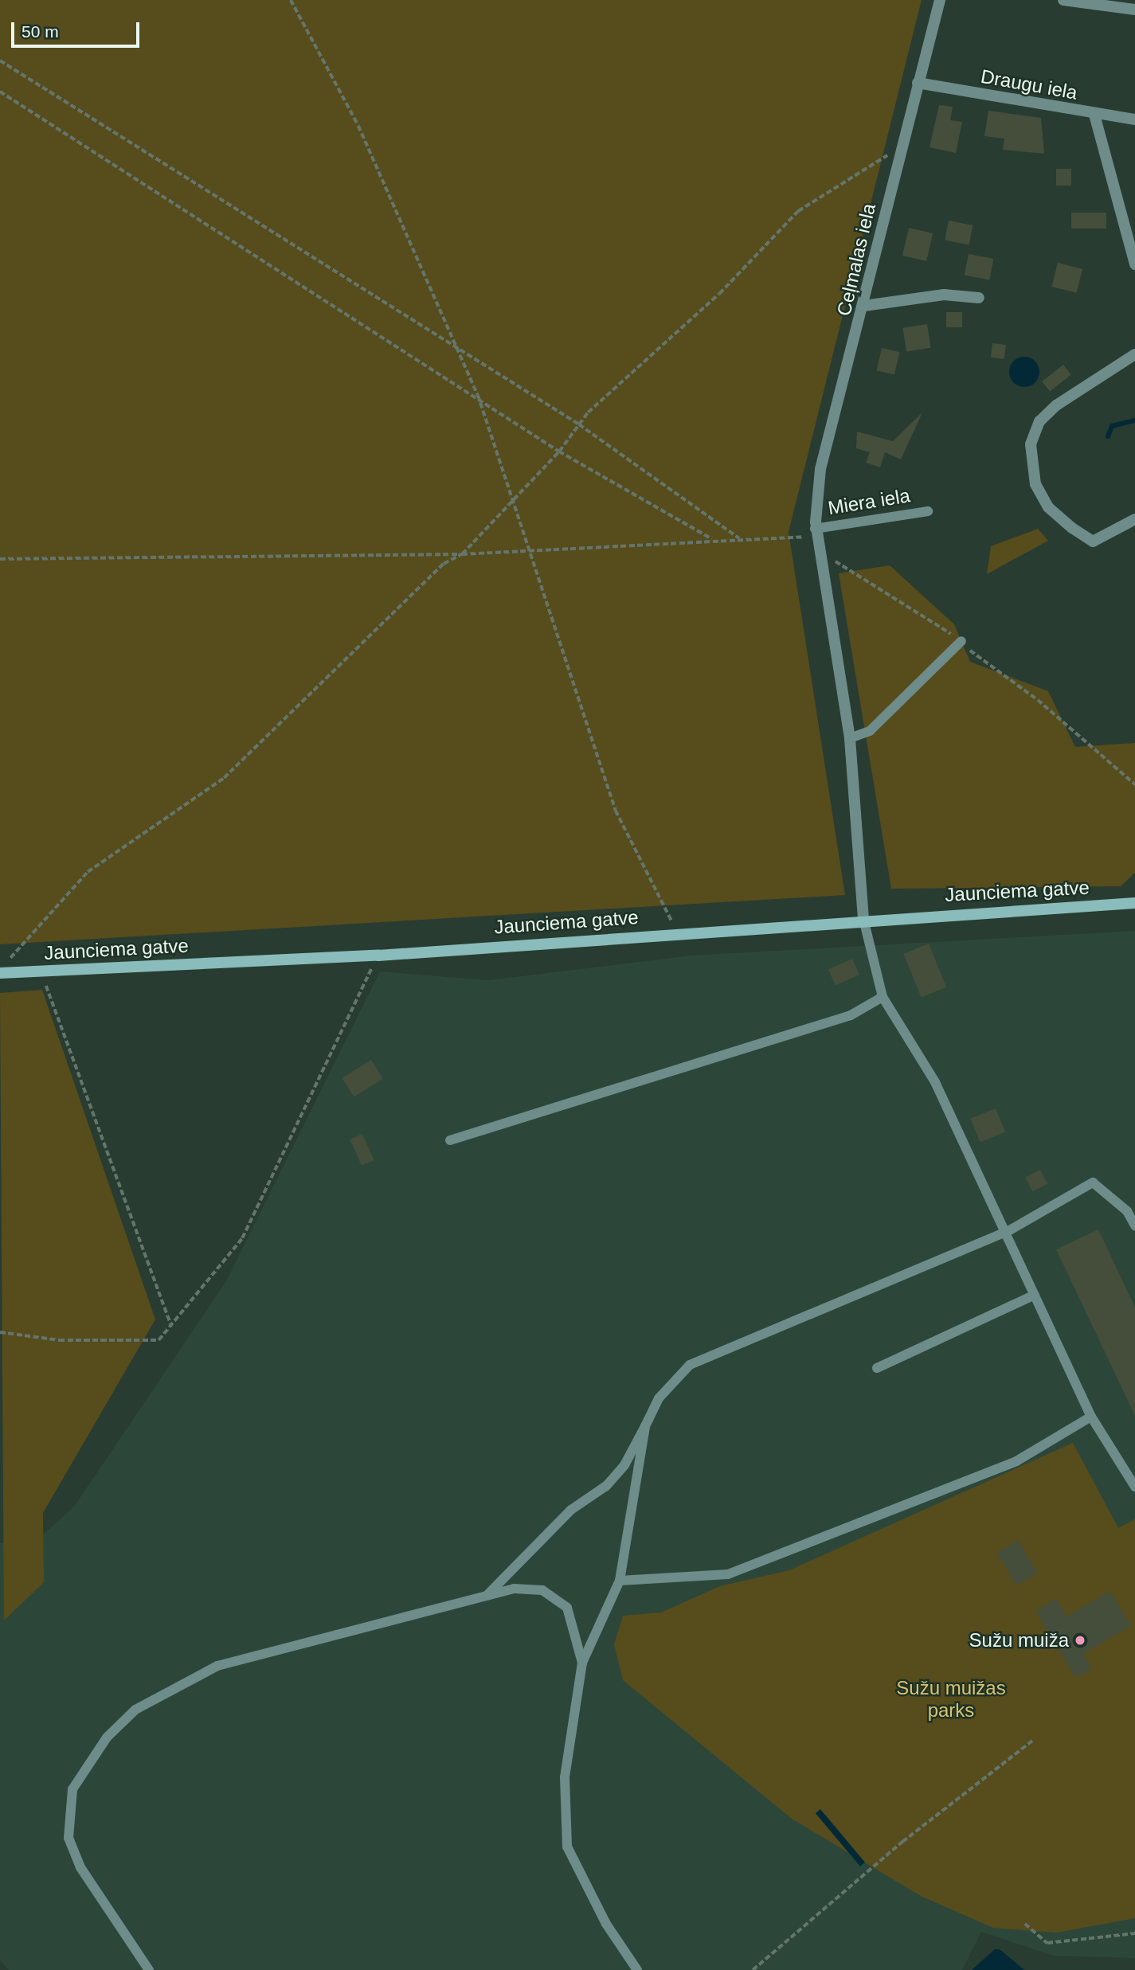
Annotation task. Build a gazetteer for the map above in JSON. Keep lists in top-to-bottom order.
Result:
{
  "streets": {
    "main road": ["Jaunciema gatve"],
    "street": ["Draugu iela", "Ceļmalas iela"],
    "lane": ["Miera iela"]
  },
  "crossings": [
    ["Draugu iela", "Ceļmalas iela"],
    ["Ceļmalas iela", "Miera iela"],
    ["Ceļmalas iela", "Jaunciema gatve"]
  ],
  "parks": ["Sužu muižas parks"],
  "places": ["Sužu muiža"],
  "scale_bar": "50 m"
}
